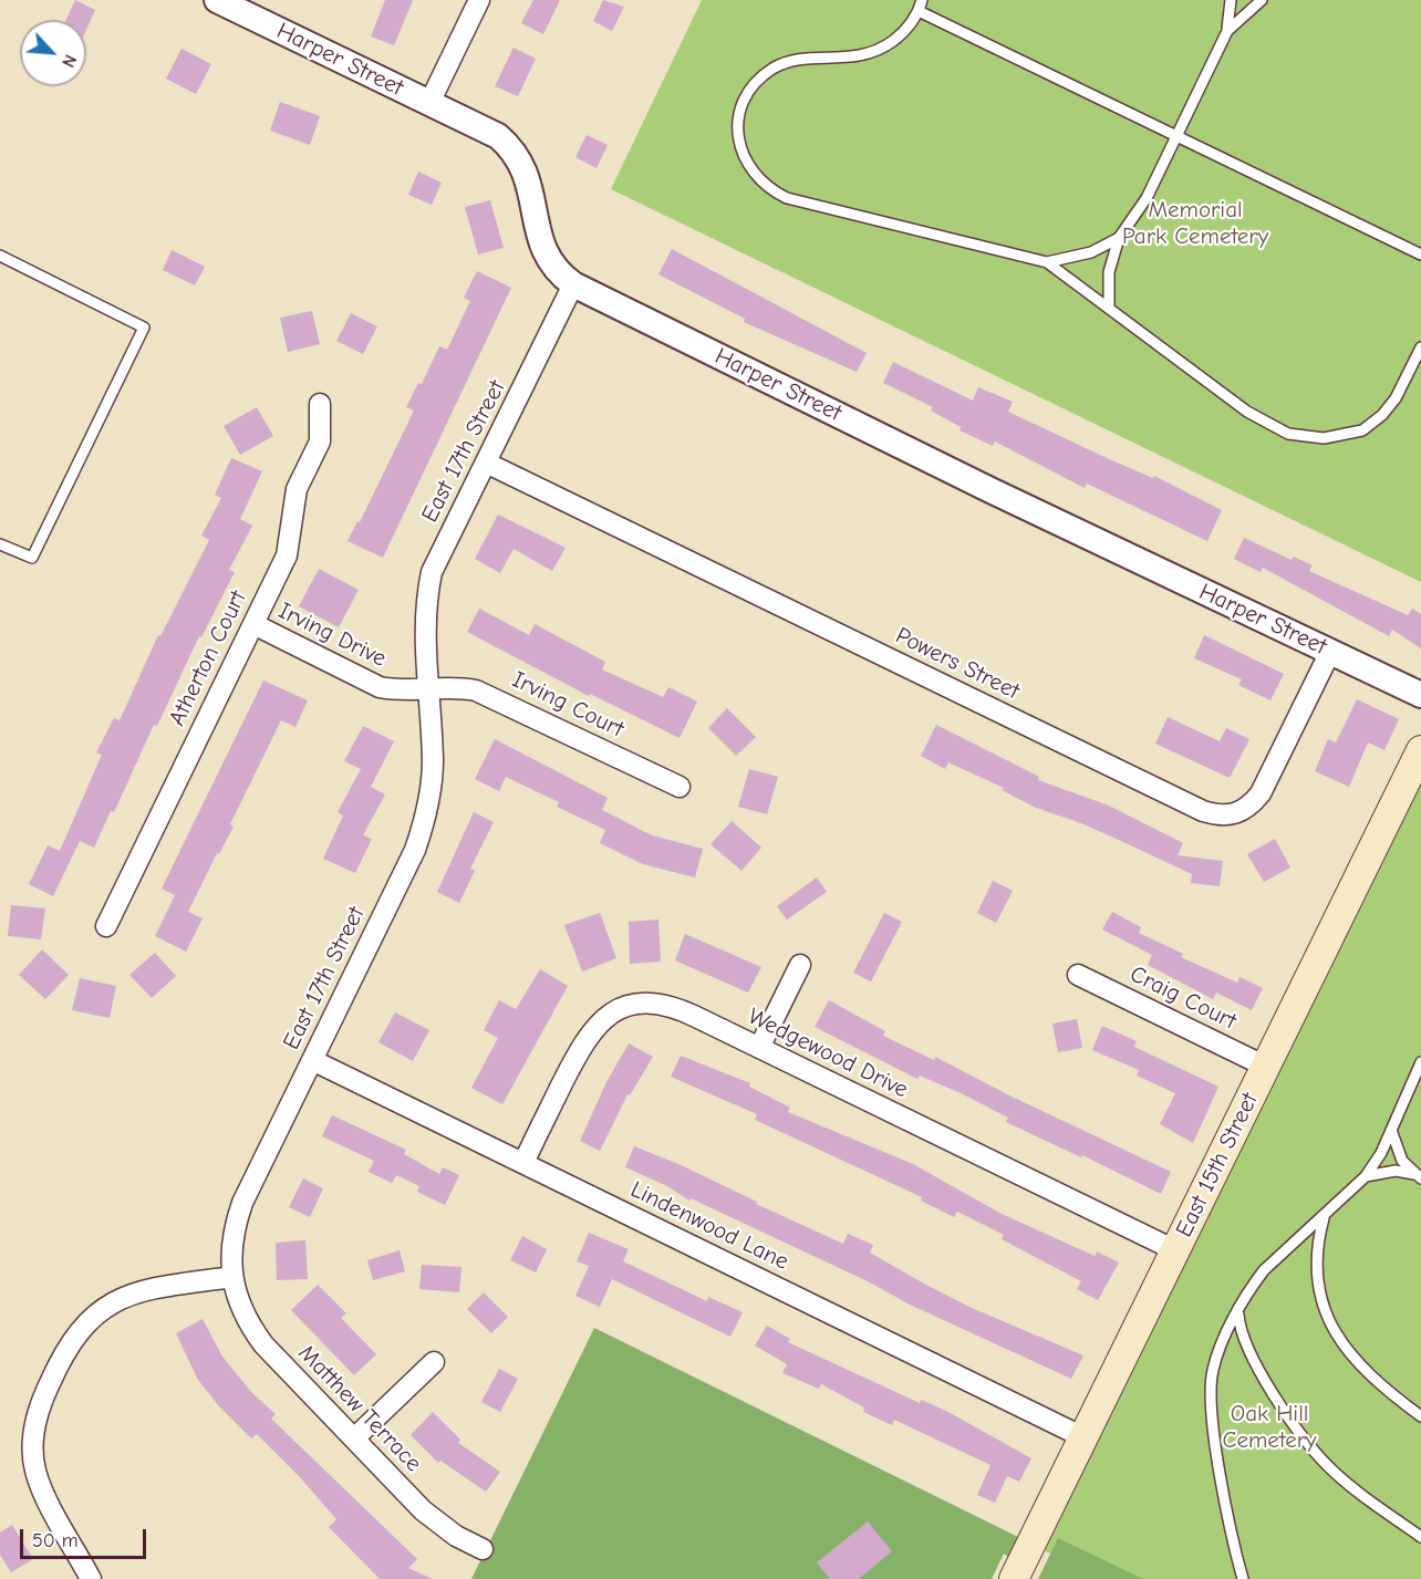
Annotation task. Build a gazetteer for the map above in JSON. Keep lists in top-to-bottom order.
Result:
{
  "streets": {
    "main road": ["East 15th Street"],
    "street": [
      "Harper Street",
      "East 17th Street",
      "Irving Drive",
      "Atherton Court",
      "Powers Street",
      "Irving Court",
      "Craig Court",
      "Wedgewood Drive",
      "Lindenwood Lane",
      "Matthew Terrace"
    ]
  },
  "crossings": [
    ["Harper Street", "East 17th Street"],
    ["Harper Street", "Powers Street"],
    ["East 17th Street", "Irving Drive"],
    ["East 17th Street", "Powers Street"],
    ["East 17th Street", "Irving Court"],
    ["East 17th Street", "Lindenwood Lane"],
    ["East 17th Street", "Matthew Terrace"],
    ["Irving Drive", "Atherton Court"],
    ["Irving Drive", "Irving Court"],
    ["Craig Court", "East 15th Street"],
    ["Wedgewood Drive", "East 15th Street"],
    ["Wedgewood Drive", "Lindenwood Lane"],
    ["East 15th Street", "Lindenwood Lane"]
  ],
  "parks": ["Memorial Park Cemetery", "Oak Hill Cemetery"],
  "scale_bar": "50 m",
  "north": "bottom right"
}
